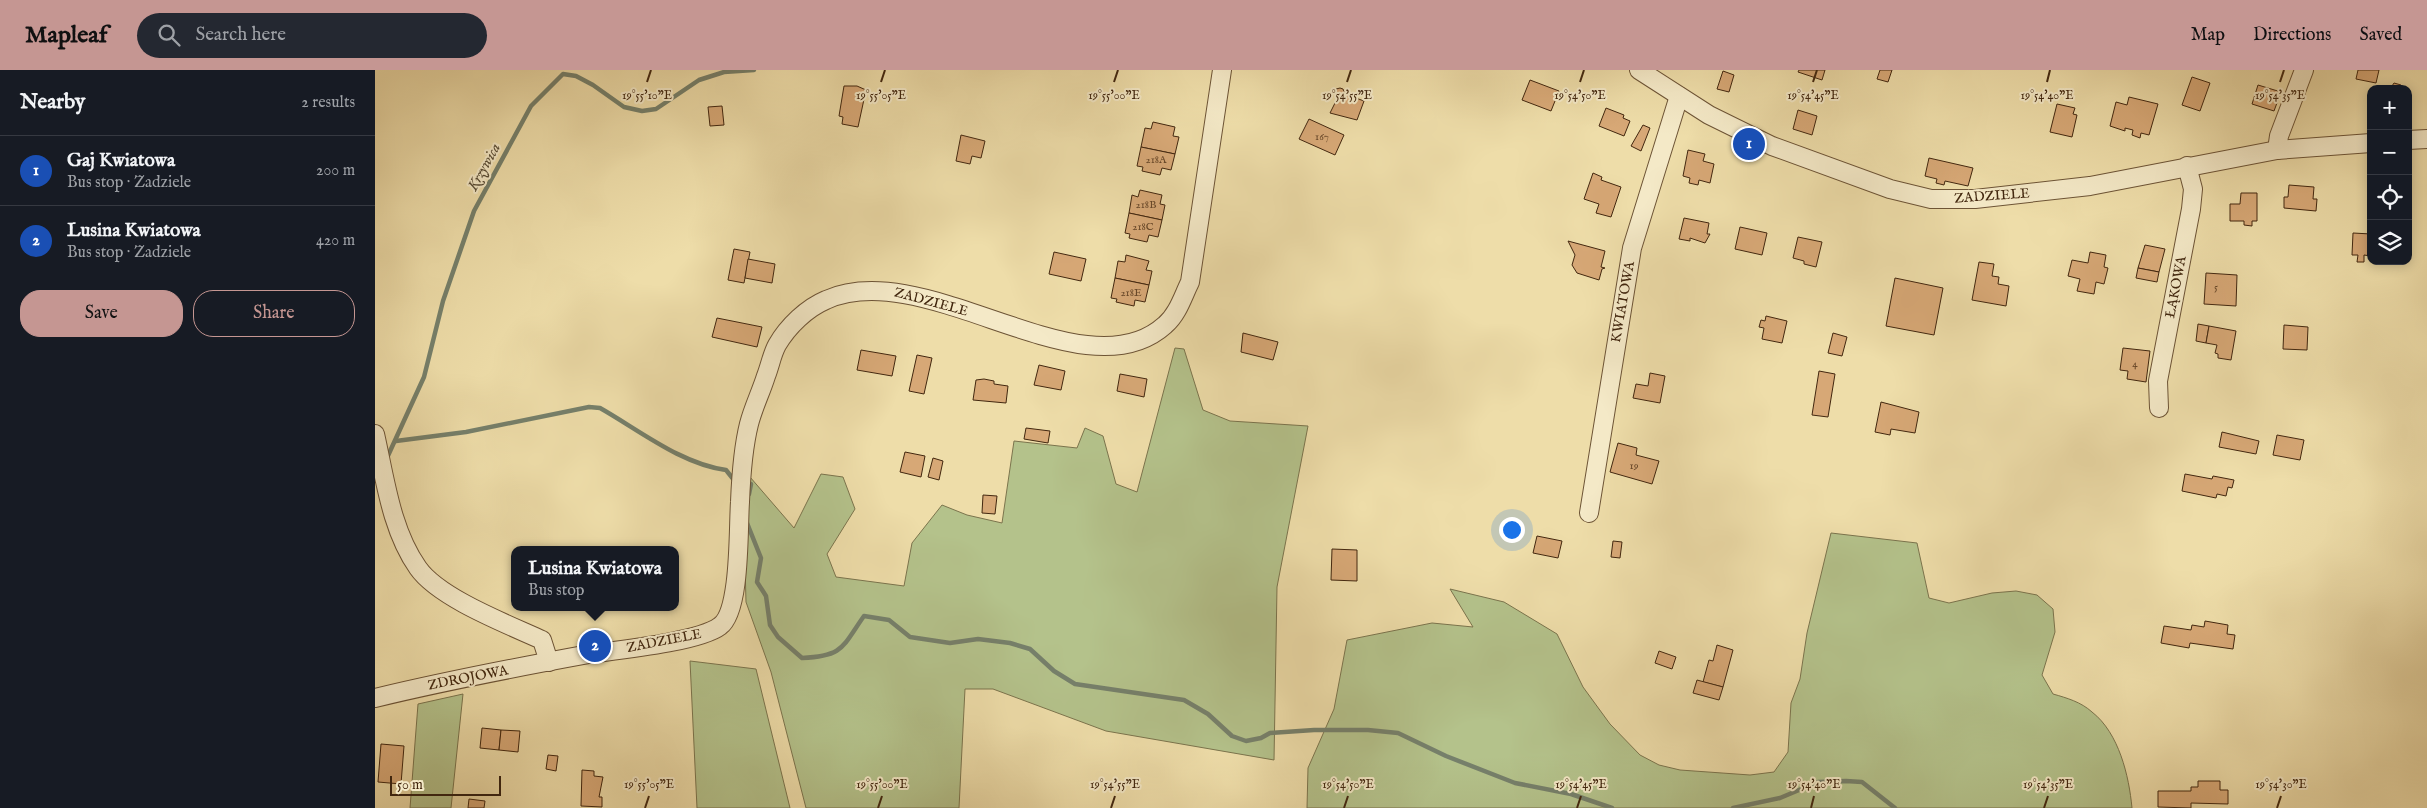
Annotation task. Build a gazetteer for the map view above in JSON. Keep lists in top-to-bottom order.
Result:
{
  "streets": {
    "street": [
      "ZADZIELE",
      "ŁĄKOWA",
      "KWIATOWA",
      "ZDROJOWA"
    ]
  },
  "crossings": [
    ["ZADZIELE", "ŁĄKOWA"],
    ["ZADZIELE", "KWIATOWA"],
    ["ZADZIELE", "ZDROJOWA"]
  ],
  "water": ["Krzywica"],
  "house_numbers": [
    "167",
    "218A",
    "218B",
    "218C",
    "5",
    "218E",
    "4",
    "19"
  ],
  "scale_bar": "50 m",
  "page": {
    "header": "Mapleaf",
    "search": "Search here",
    "nav": ["Map", "Directions", "Saved"],
    "heading": ["Nearby", "2 results"],
    "map_buttons": ["+", "−"],
    "pins": ["1", "2"],
    "list": [
      {
        "mark": "1",
        "name": "Gaj Kwiatowa",
        "note": "Bus stop · Zadziele",
        "value": "200 m"
      },
      {
        "mark": "2",
        "name": "Lusina Kwiatowa",
        "note": "Bus stop · Zadziele",
        "value": "420 m"
      }
    ],
    "buttons": ["Save", "Share"],
    "popup": ["Lusina Kwiatowa", "Bus stop"],
    "scale": "50 m"
  },
  "coordinates": [
    "19°55'10\"E",
    "19°55'05\"E",
    "19°55'00\"E",
    "19°54'55\"E",
    "19°54'50\"E",
    "19°54'45\"E",
    "19°54'40\"E",
    "19°54'35\"E",
    "19°54'30\"E"
  ]
}
